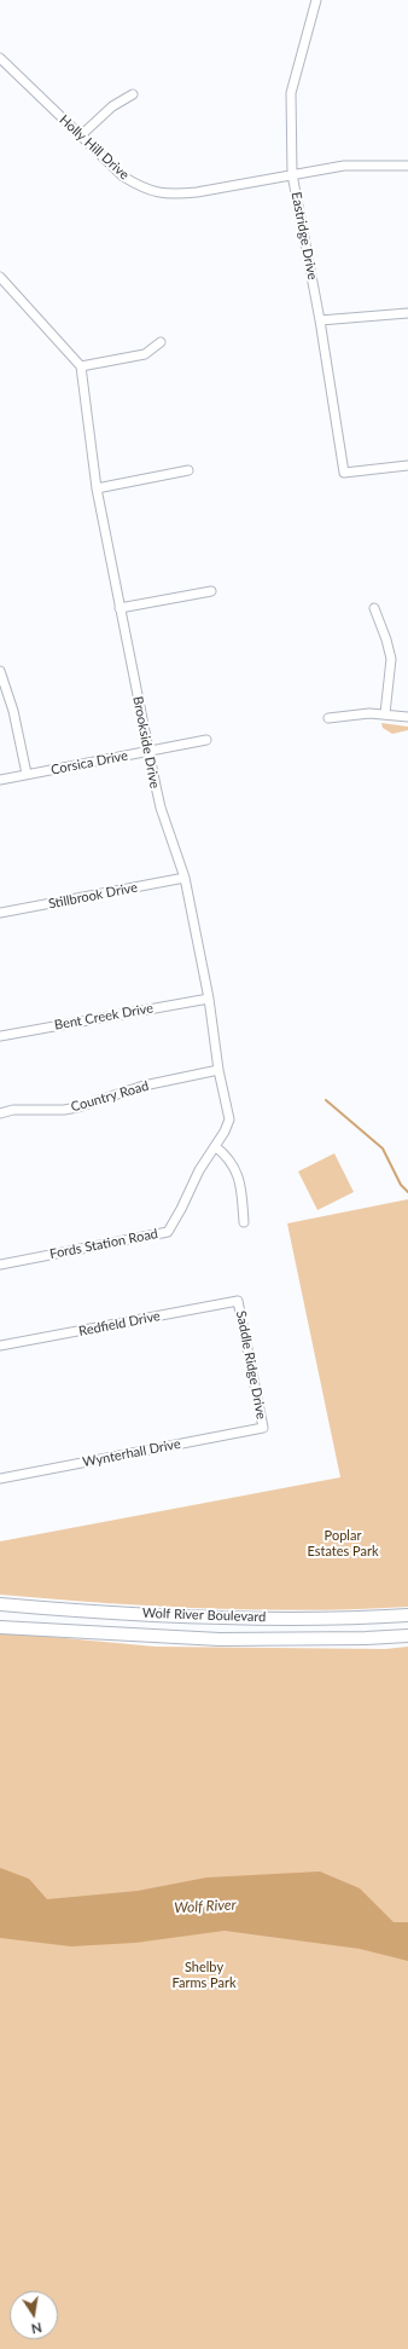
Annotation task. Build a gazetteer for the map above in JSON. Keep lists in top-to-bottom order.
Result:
{
  "streets": {
    "main road": ["Wolf River Boulevard"],
    "street": [
      "Holly Hill Drive",
      "Eastridge Drive",
      "Brookside Drive",
      "Corsica Drive",
      "Stillbrook Drive",
      "Bent Creek Drive",
      "Country Road",
      "Fords Station Road",
      "Redfield Drive",
      "Saddle Ridge Drive",
      "Wynterhall Drive"
    ]
  },
  "crossings": [
    ["Holly Hill Drive", "Eastridge Drive"],
    ["Brookside Drive", "Corsica Drive"],
    ["Brookside Drive", "Stillbrook Drive"],
    ["Brookside Drive", "Bent Creek Drive"],
    ["Brookside Drive", "Country Road"],
    ["Brookside Drive", "Fords Station Road"],
    ["Redfield Drive", "Saddle Ridge Drive"],
    ["Saddle Ridge Drive", "Wynterhall Drive"]
  ],
  "water": ["Wolf River"],
  "parks": ["Poplar Estates Park", "Shelby Farms Park"],
  "north": "bottom"
}
